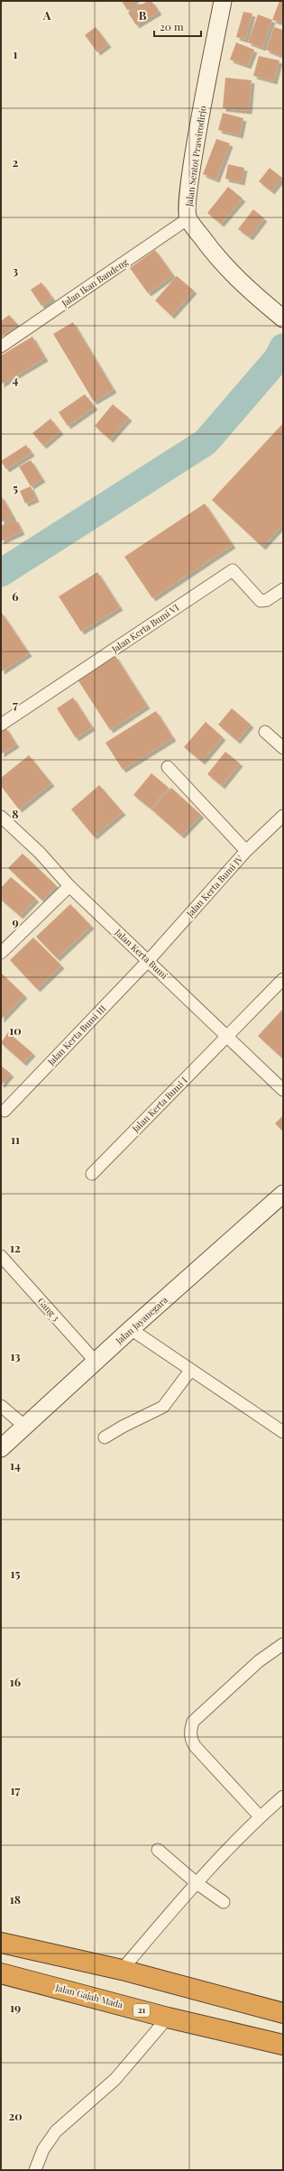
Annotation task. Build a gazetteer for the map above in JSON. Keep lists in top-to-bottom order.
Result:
{
  "streets": {
    "highway": ["Jalan Gajah Mada", "21"],
    "street": [
      "Jalan Sentot Prawirodirjo",
      "Jalan Ikan Bandeng",
      "Jalan Kerta Bumi VI",
      "Jalan Kerta Bumi IV",
      "Jalan Kerta Bumi",
      "Jalan Kerta Bumi III",
      "Jalan Kerta Bumi I",
      "Gang 3",
      "Jalan Jayanegara"
    ]
  },
  "crossings": [
    ["Jalan Sentot Prawirodirjo", "Jalan Ikan Bandeng"],
    ["Jalan Kerta Bumi IV", "Jalan Kerta Bumi"],
    ["Jalan Kerta Bumi IV", "Jalan Kerta Bumi III"],
    ["Jalan Kerta Bumi", "Jalan Kerta Bumi III"],
    ["Jalan Kerta Bumi", "Jalan Kerta Bumi I"],
    ["Gang 3", "Jalan Jayanegara"]
  ],
  "scale_bar": "20 m",
  "grid": {
    "columns": ["A", "B"],
    "rows": [
      "1",
      "2",
      "3",
      "4",
      "5",
      "6",
      "7",
      "8",
      "9",
      "10",
      "11",
      "12",
      "13",
      "14",
      "15",
      "16",
      "17",
      "18",
      "19",
      "20"
    ]
  }
}
